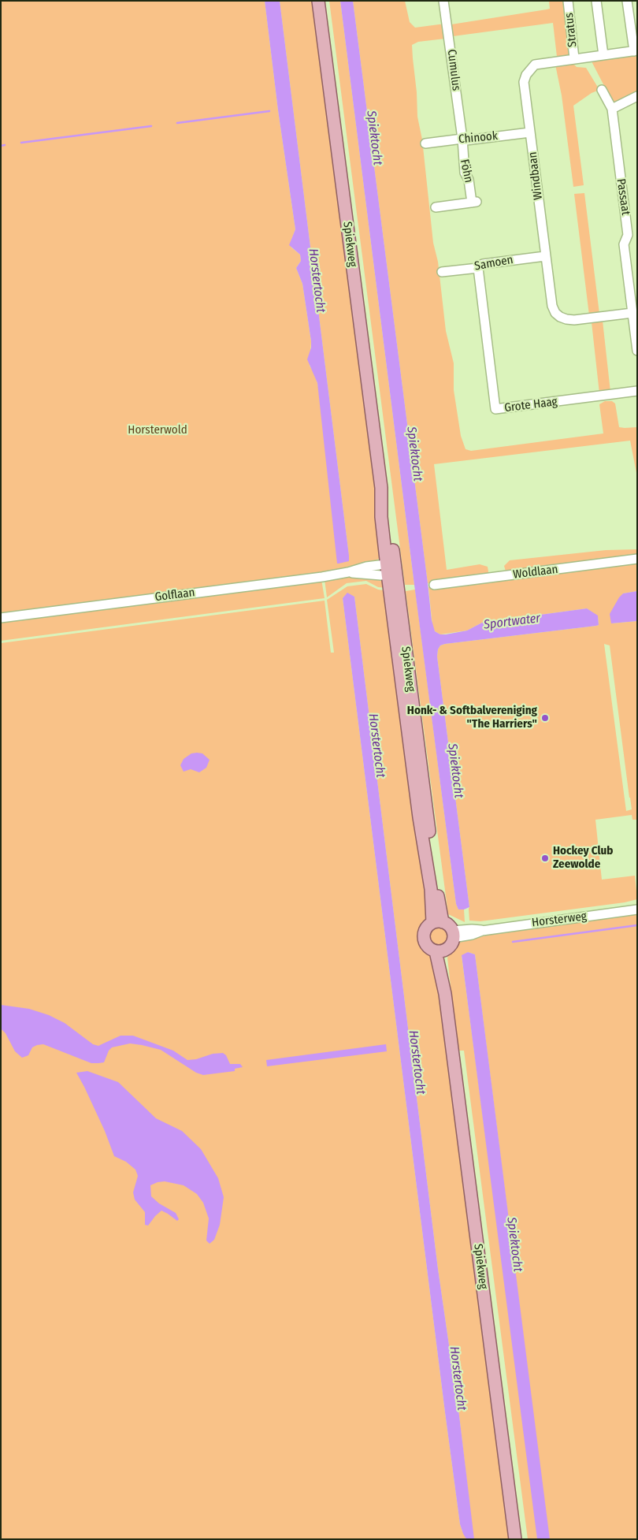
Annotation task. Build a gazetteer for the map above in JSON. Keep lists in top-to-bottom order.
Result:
{
  "streets": {
    "main road": ["Spiekweg"],
    "street": [
      "Stratus",
      "Cumulus",
      "Chinook",
      "Föhn",
      "Windbaan",
      "Passaat",
      "Samoen",
      "Grote Haag",
      "Woldlaan",
      "Golflaan",
      "Horsterweg"
    ]
  },
  "crossings": [
    ["Stratus", "Windbaan"],
    ["Cumulus", "Chinook"],
    ["Cumulus", "Föhn"],
    ["Chinook", "Föhn"],
    ["Chinook", "Windbaan"],
    ["Windbaan", "Passaat"],
    ["Windbaan", "Samoen"],
    ["Spiekweg", "Golflaan"],
    ["Spiekweg", "Horsterweg"],
    ["Samoen", "Grote Haag"]
  ],
  "water": ["Spiektocht", "Horstertocht", "Sportwater"],
  "parks": ["Horsterwold"],
  "places": ["Honk- & Softbalvereniging \"The Harriers\"", "Hockey Club Zeewolde"]
}
